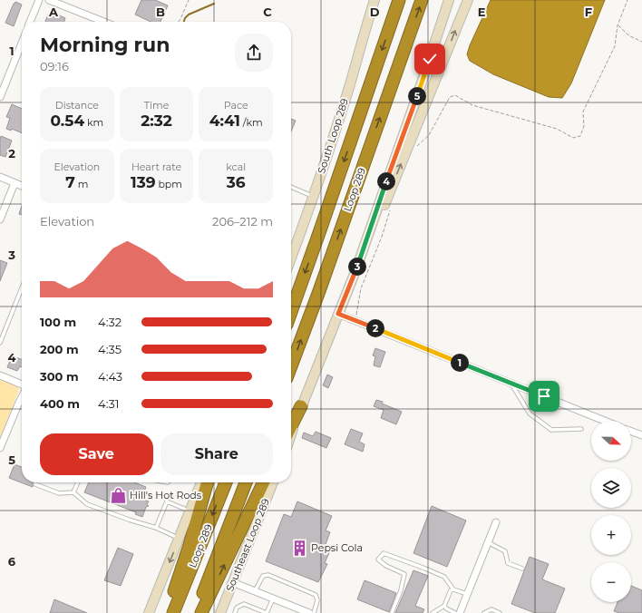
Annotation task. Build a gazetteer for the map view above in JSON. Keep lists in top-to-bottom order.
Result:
{
  "streets": {
    "highway": ["Loop 289"],
    "main road": ["South Loop 289", "Southeast Loop 289"]
  },
  "places": {
    "shop": ["Hill's Hot Rods"],
    "building": ["Pepsi Cola"]
  },
  "north": "right",
  "page": {
    "heading": ["Morning run", "09:16"],
    "stats": [
      ["Distance", "0.54 km"],
      ["Time", "2:32"],
      ["Pace", "4:41 /km"],
      ["Elevation", "7 m"],
      ["Heart rate", "139 bpm"],
      ["kcal", "36"]
    ],
    "pins": [
      "5",
      "4",
      "3",
      "2",
      "1"
    ],
    "chart": ["Elevation", "206–212 m"],
    "list": [
      {
        "name": "100 m",
        "note": "4:32"
      },
      {
        "name": "200 m",
        "note": "4:35"
      },
      {
        "name": "300 m",
        "note": "4:43"
      },
      {
        "name": "400 m",
        "note": "4:31"
      }
    ],
    "map_buttons": ["+", "−"],
    "buttons": ["Save", "Share"]
  },
  "grid": {
    "columns": [
      "A",
      "B",
      "C",
      "D",
      "E",
      "F"
    ],
    "rows": [
      "1",
      "2",
      "3",
      "4",
      "5",
      "6"
    ]
  }
}
